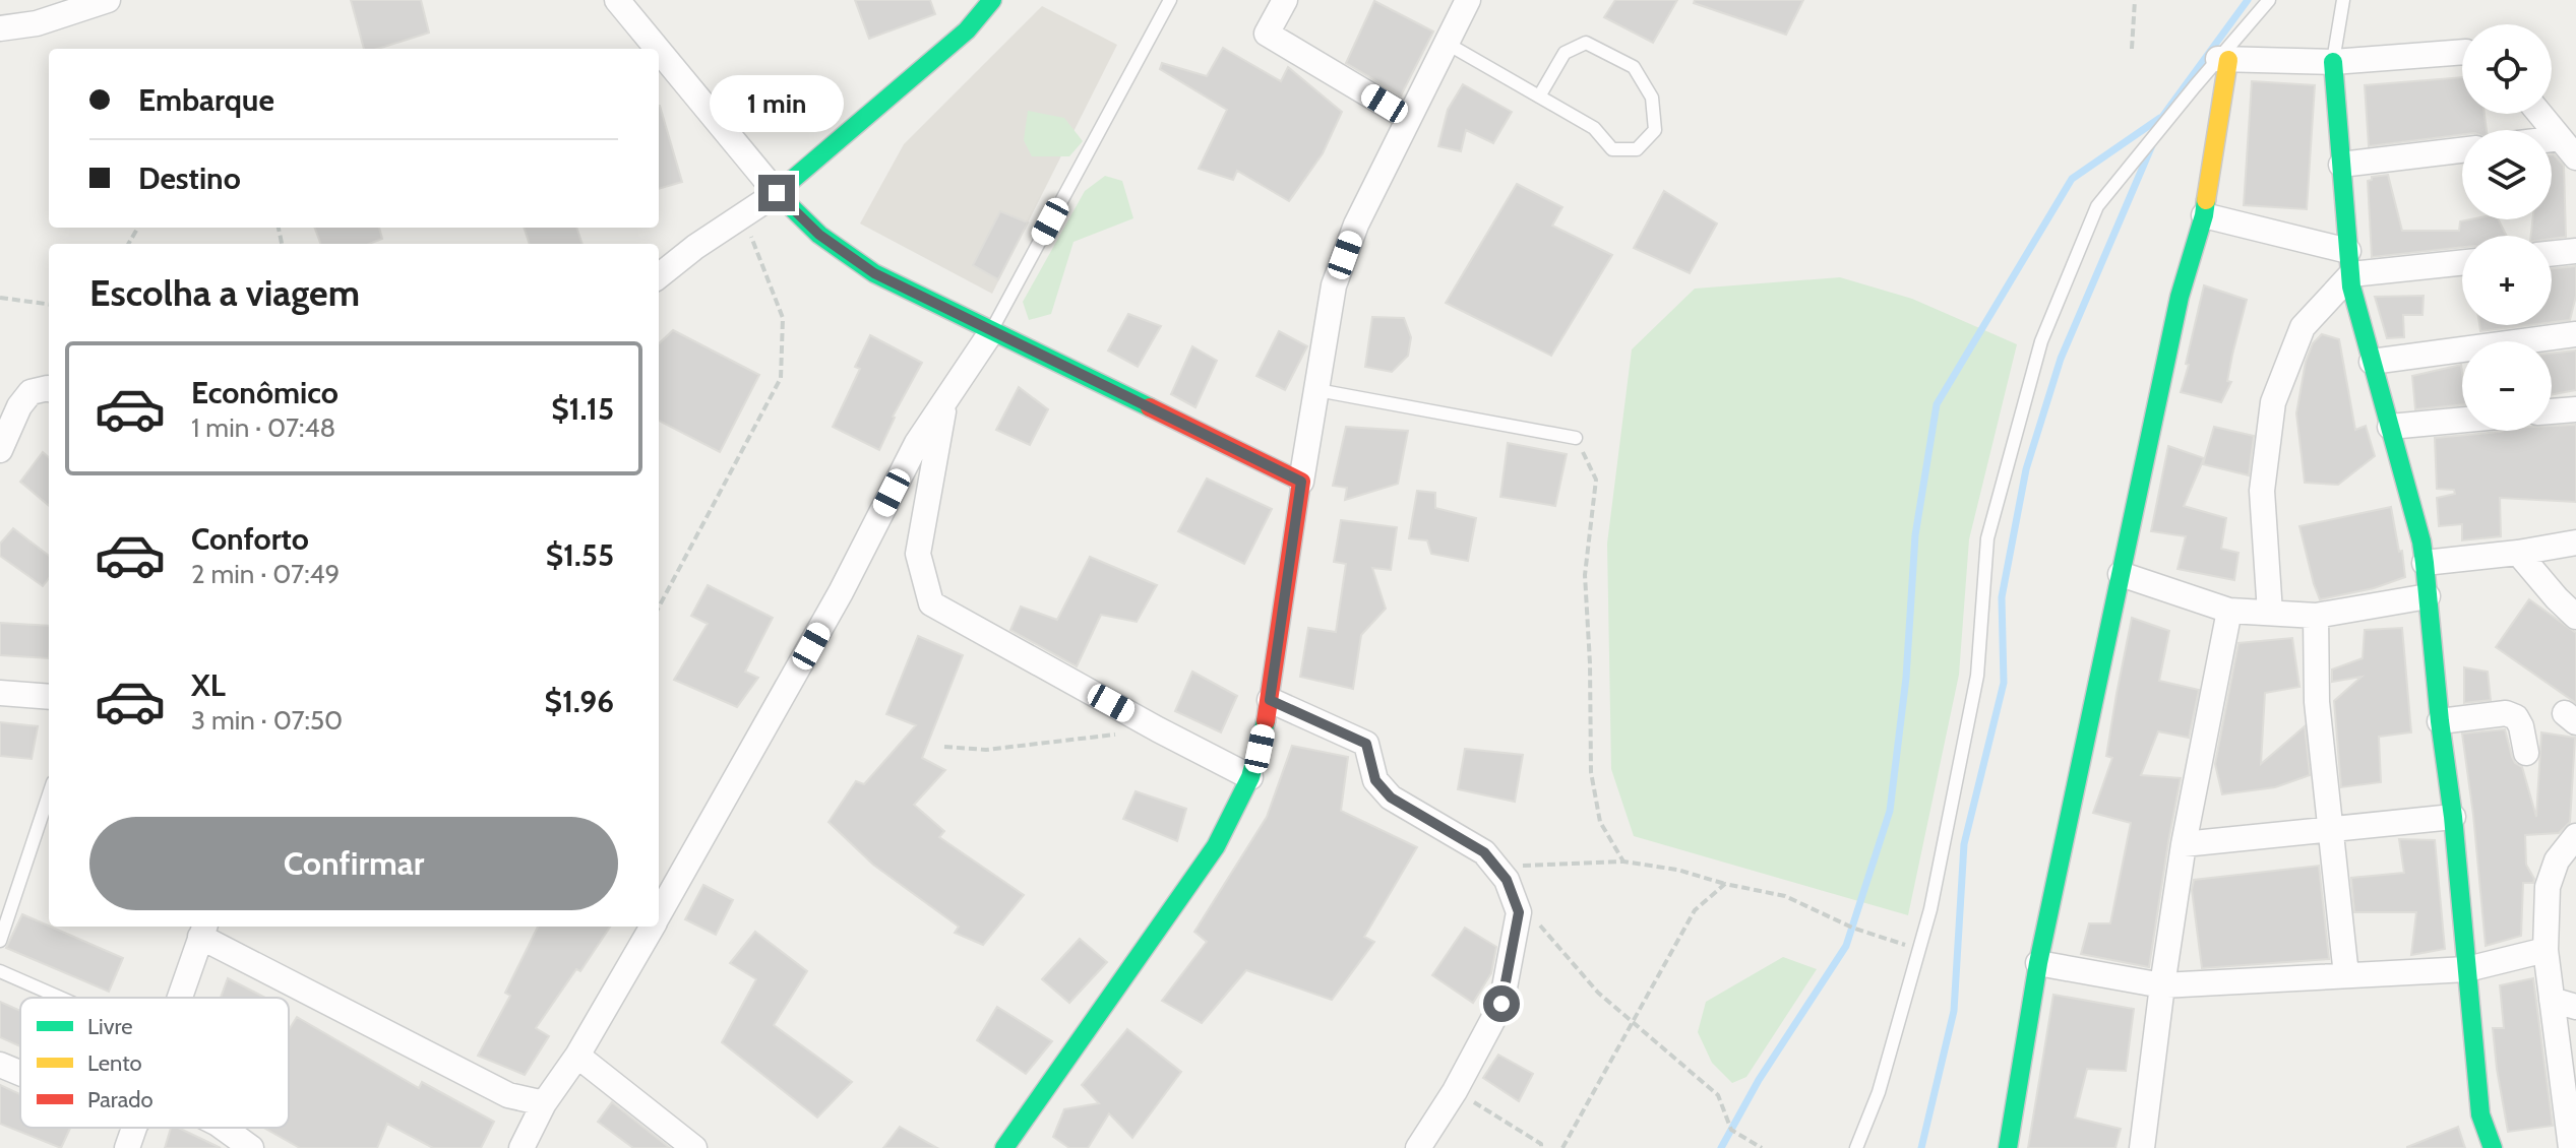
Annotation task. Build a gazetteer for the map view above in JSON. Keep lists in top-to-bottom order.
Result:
{
  "legend": ["Livre", "Lento", "Parado"],
  "page": {
    "map_buttons": ["+", "−"],
    "banner": ["Embarque", "Destino"],
    "bubble": "1 min",
    "heading": "Escolha a viagem",
    "list": [
      {
        "name": "Econômico",
        "note": "1 min · 07:48",
        "value": "$1.15"
      },
      {
        "name": "Conforto",
        "note": "2 min · 07:49",
        "value": "$1.55"
      },
      {
        "name": "XL",
        "note": "3 min · 07:50",
        "value": "$1.96"
      }
    ],
    "buttons": "Confirmar"
  }
}
